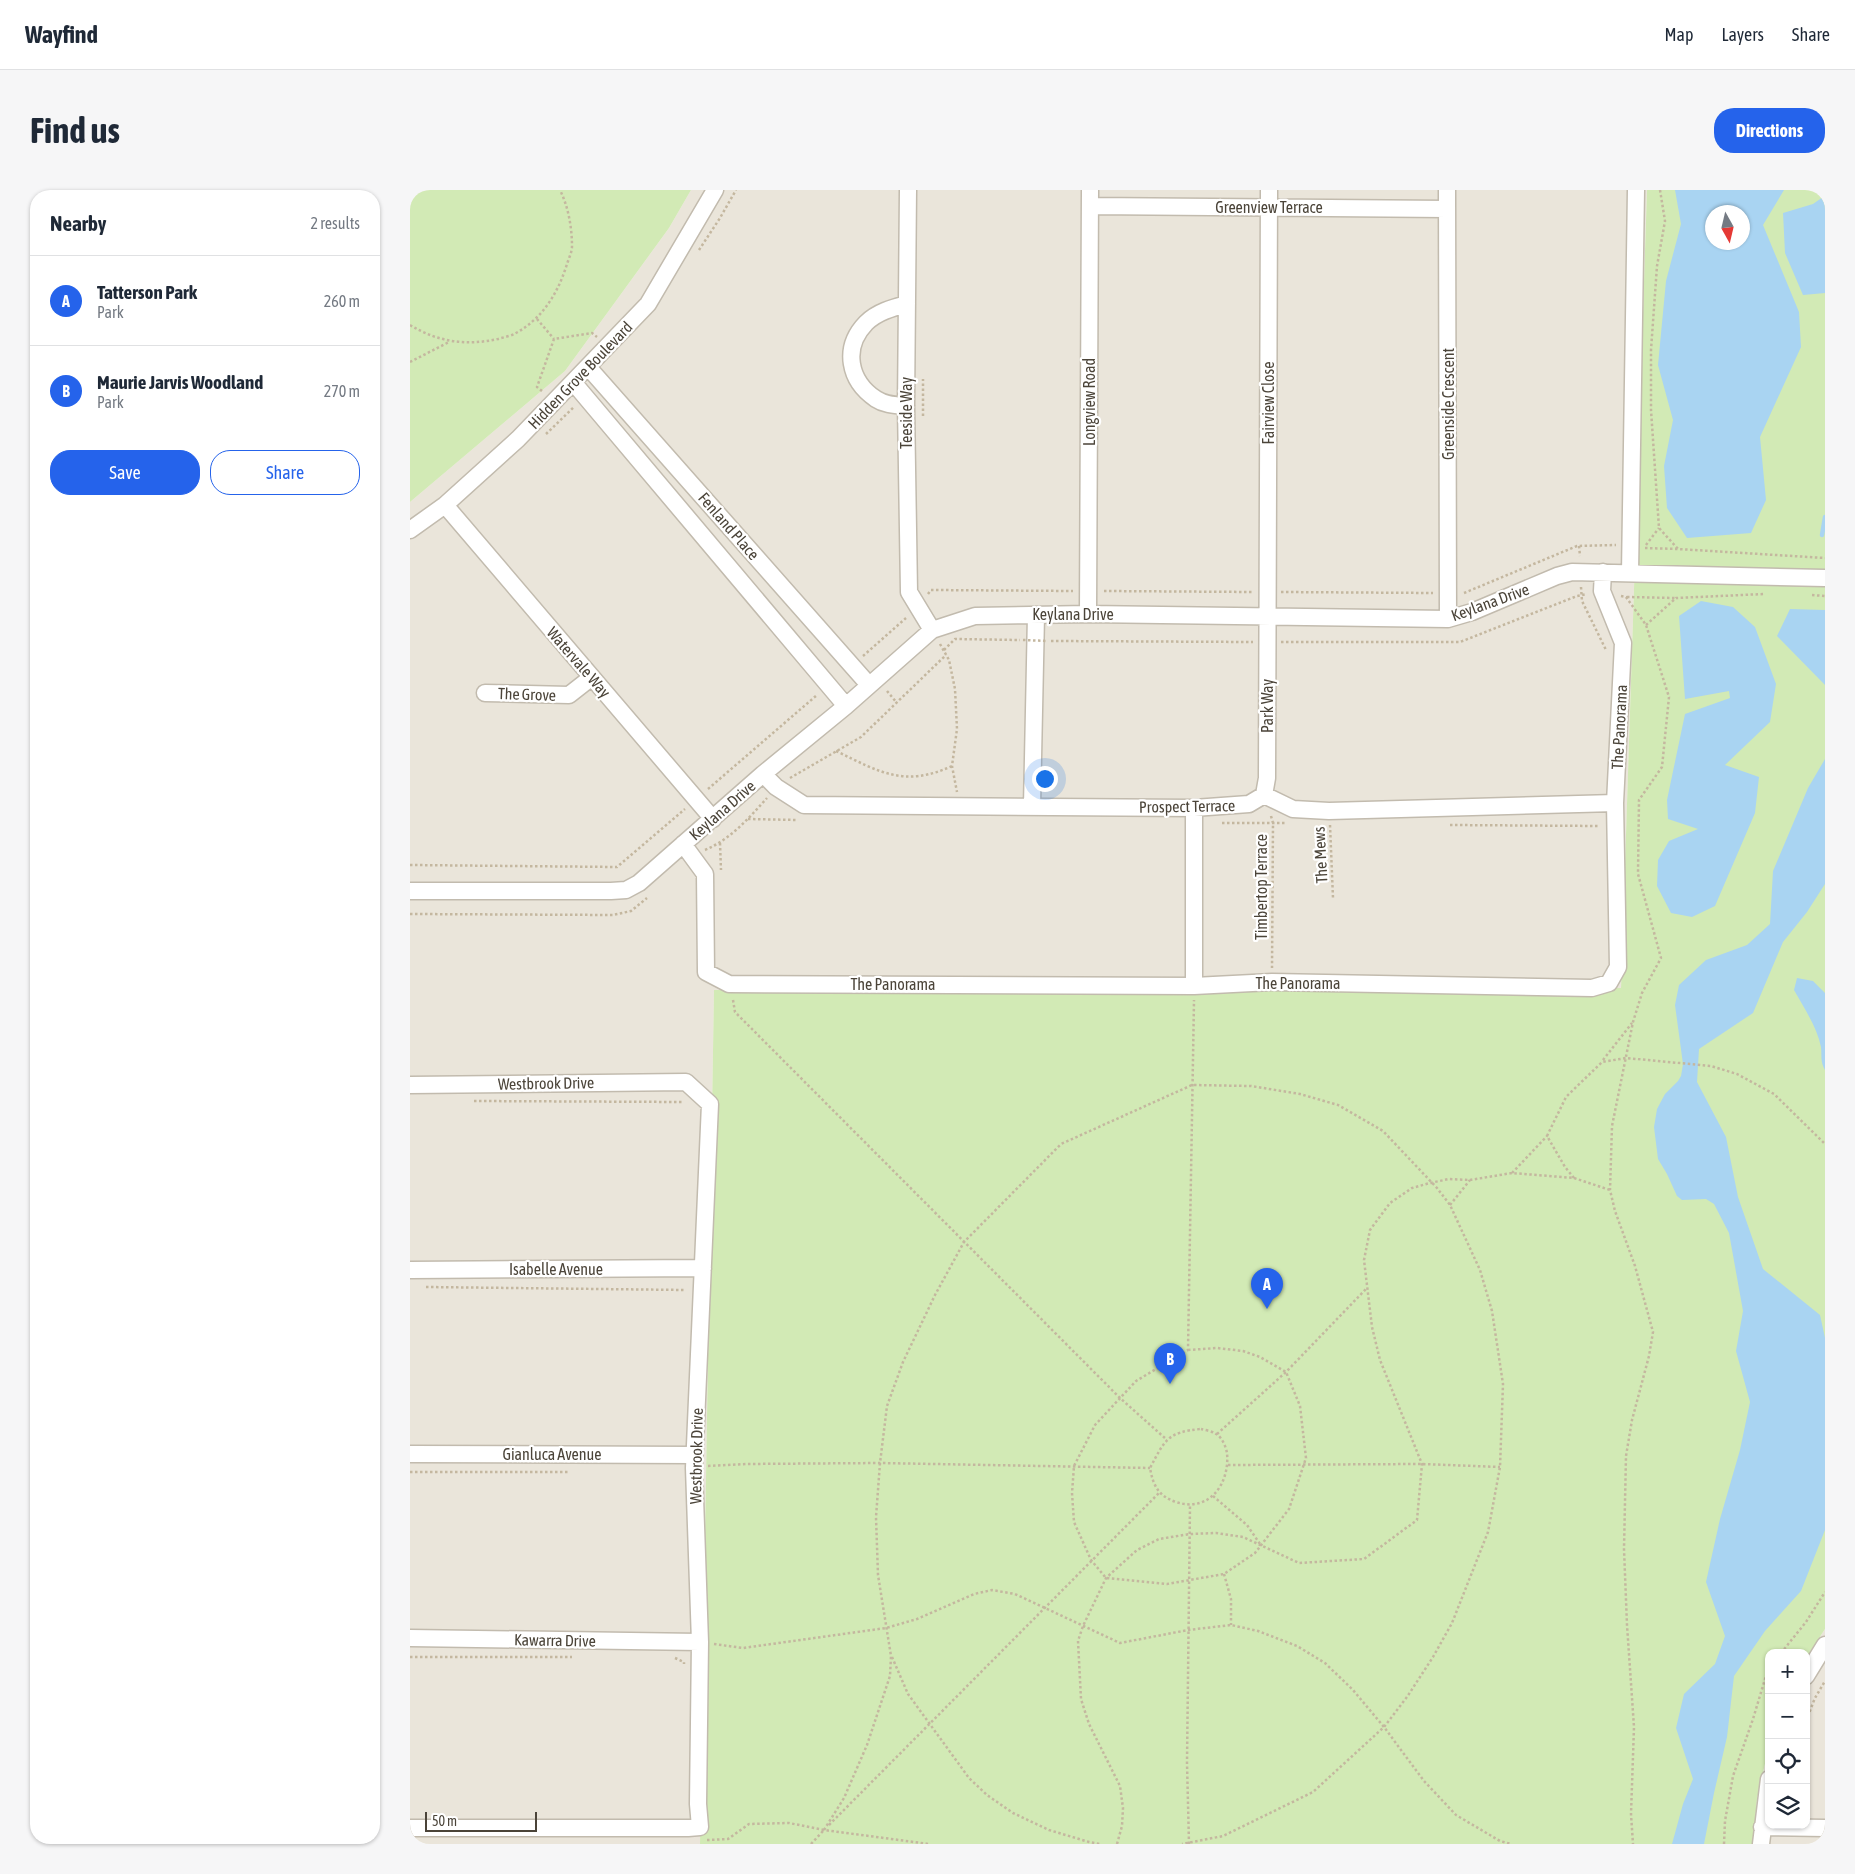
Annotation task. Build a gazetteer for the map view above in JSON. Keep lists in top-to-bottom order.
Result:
{
  "streets": {
    "street": [
      "Greenview Terrace",
      "Hidden Grove Boulevard",
      "Longview Road",
      "Fairview Close",
      "Greenside Crescent",
      "Teeside Way",
      "Fenland Place",
      "Keylana Drive",
      "Watervale Way",
      "The Grove",
      "Park Way",
      "The Panorama",
      "Prospect Terrace",
      "Westbrook Drive",
      "Isabelle Avenue",
      "Gianluca Avenue",
      "Kawarra Drive"
    ],
    "path": ["The Mews", "Timbertop Terrace"]
  },
  "crossings": [
    ["Greenview Terrace", "Longview Road"],
    ["Greenview Terrace", "Fairview Close"],
    ["Greenview Terrace", "Greenside Crescent"],
    ["Hidden Grove Boulevard", "Fenland Place"],
    ["Hidden Grove Boulevard", "Watervale Way"],
    ["Longview Road", "Keylana Drive"],
    ["Fairview Close", "Keylana Drive"],
    ["Fairview Close", "Park Way"],
    ["Greenside Crescent", "Keylana Drive"],
    ["Teeside Way", "Keylana Drive"],
    ["Fenland Place", "Keylana Drive"],
    ["Keylana Drive", "Watervale Way"],
    ["Keylana Drive", "Park Way"],
    ["Keylana Drive", "The Panorama"],
    ["Keylana Drive", "Prospect Terrace"],
    ["Watervale Way", "The Grove"],
    ["Park Way", "Prospect Terrace"],
    ["Park Way", "Timbertop Terrace"],
    ["The Panorama", "Timbertop Terrace"],
    ["Prospect Terrace", "Timbertop Terrace"],
    ["Westbrook Drive", "Isabelle Avenue"],
    ["Westbrook Drive", "Gianluca Avenue"],
    ["Westbrook Drive", "Kawarra Drive"]
  ],
  "scale_bar": "50 m",
  "north": "bottom",
  "page": {
    "header": "Wayfind",
    "nav": ["Map", "Layers", "Share"],
    "buttons": [
      "Directions",
      ["Save", "Share"]
    ],
    "title": "Find us",
    "heading": ["Nearby", "2 results"],
    "list": [
      {
        "mark": "A",
        "name": "Tatterson Park",
        "note": "Park",
        "value": "260 m"
      },
      {
        "mark": "B",
        "name": "Maurie Jarvis Woodland",
        "note": "Park",
        "value": "270 m"
      }
    ],
    "pins": ["A", "B"],
    "map_buttons": ["+", "−"],
    "scale": "50 m"
  }
}
